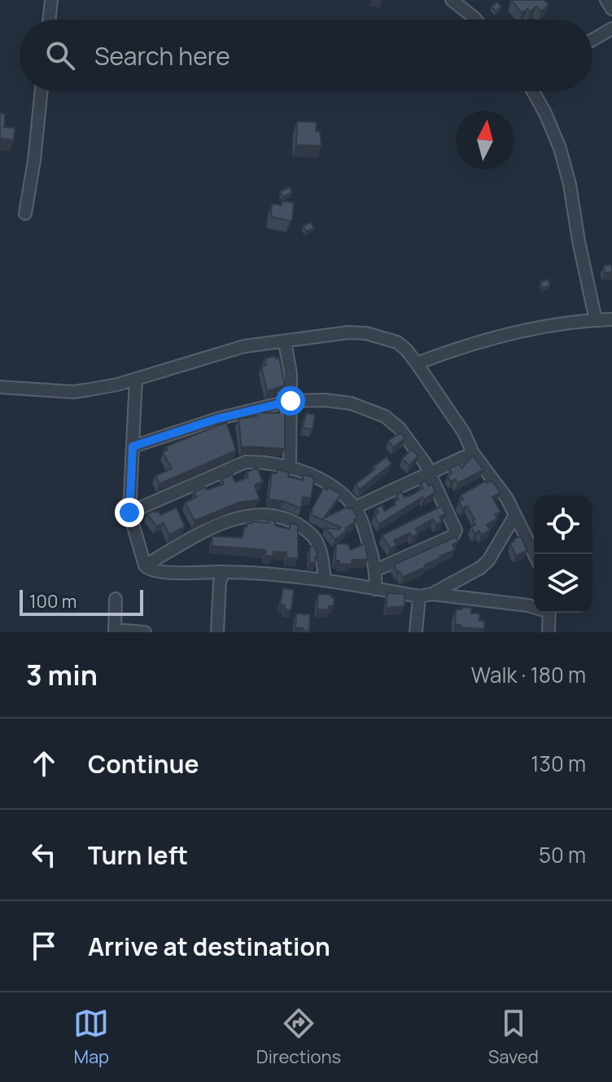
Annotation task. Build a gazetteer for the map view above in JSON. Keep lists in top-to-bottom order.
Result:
{
  "scale_bar": "100 m",
  "north": "top",
  "page": {
    "search": "Search here",
    "scale": "100 m",
    "heading": ["3 min", "Walk · 180 m"],
    "list": [
      ["Continue", "130 m"],
      ["Turn left", "50 m"],
      "Arrive at destination"
    ],
    "nav": ["Map", "Directions", "Saved"]
  }
}
